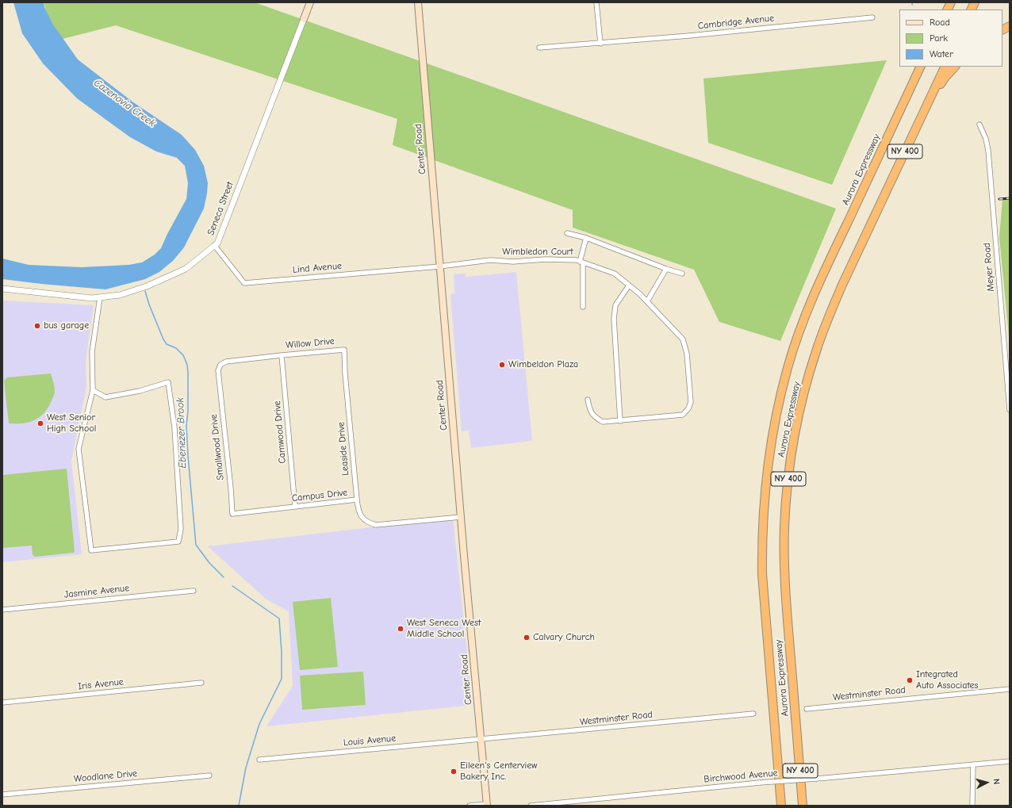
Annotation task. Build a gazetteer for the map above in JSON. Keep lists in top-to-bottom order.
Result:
{
  "streets": {
    "highway": ["NY 400", "Aurora Expressway"],
    "main road": ["Center Road", "Seneca Street"],
    "street": [
      "Cambridge Avenue",
      "Wimbledon Court",
      "Meyer Road",
      "Lind Avenue",
      "Willow Drive",
      "Camwood Drive",
      "Smallwood Drive",
      "Leaside Drive",
      "Campus Drive",
      "Jasmine Avenue",
      "Iris Avenue",
      "Westminster Road",
      "Louis Avenue",
      "Woodlane Drive",
      "Birchwood Avenue"
    ]
  },
  "crossings": [
    ["Center Road", "Wimbledon Court"],
    ["Center Road", "Lind Avenue"],
    ["Center Road", "Campus Drive"],
    ["Center Road", "Westminster Road"],
    ["Center Road", "Louis Avenue"],
    ["Seneca Street", "Lind Avenue"],
    ["Wimbledon Court", "Lind Avenue"],
    ["Willow Drive", "Camwood Drive"],
    ["Willow Drive", "Smallwood Drive"],
    ["Willow Drive", "Leaside Drive"],
    ["Camwood Drive", "Campus Drive"],
    ["Smallwood Drive", "Campus Drive"],
    ["Leaside Drive", "Campus Drive"],
    ["Westminster Road", "Louis Avenue"]
  ],
  "water": ["Cazenovia Creek", "Ebenezer Brook"],
  "places": [
    "bus garage",
    "Wimbeldon Plaza",
    "West Senior High School",
    "West Seneca West Middle School",
    "Calvary Church",
    "Integrated Auto Associates",
    "Eileen's Centerview Bakery Inc."
  ],
  "legend": ["Road", "Park", "Water"],
  "north": "right"
}
